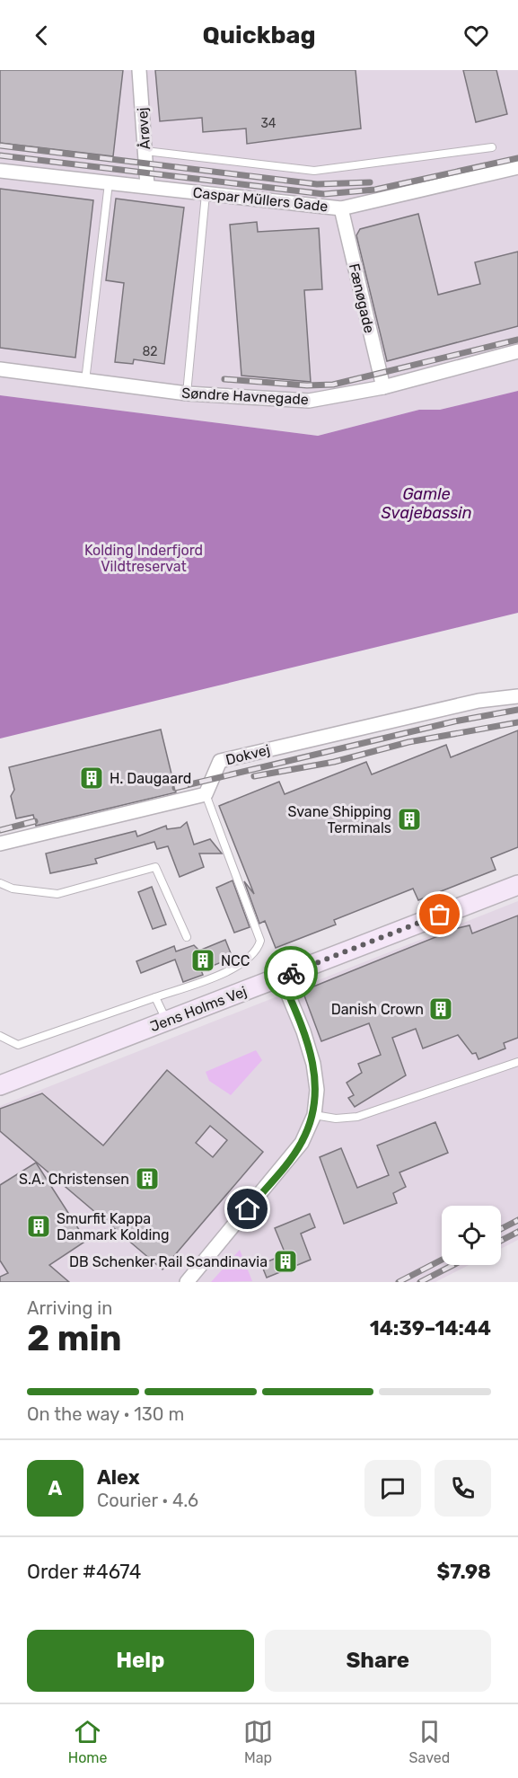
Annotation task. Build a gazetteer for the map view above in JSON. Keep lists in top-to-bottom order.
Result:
{
  "streets": {
    "main road": ["Jens Holms Vej"],
    "street": [
      "Årøvej",
      "Caspar Müllers Gade",
      "Fænøgade",
      "Søndre Havnegade",
      "Dokvej"
    ]
  },
  "crossings": [
    ["Årøvej", "Caspar Müllers Gade"],
    ["Caspar Müllers Gade", "Fænøgade"],
    ["Fænøgade", "Søndre Havnegade"]
  ],
  "water": ["Gamle Svajebassin"],
  "parks": ["Kolding Inderfjord Vildtreservat"],
  "places": {
    "building": [
      "H. Daugaard",
      "Svane Shipping Terminals",
      "NCC",
      "Danish Crown",
      "S.A. Christensen",
      "Smurfit Kappa Danmark Kolding",
      "DB Schenker Rail Scandinavia"
    ]
  },
  "house_numbers": ["34", "82"],
  "page": {
    "header": "Quickbag",
    "heading": ["2 min", "Arriving in", "14:39–14:44"],
    "panel": [
      "Alex",
      "Courier · 4.6",
      "Order #4674",
      "$7.98"
    ],
    "bar": "On the way · 130 m",
    "round": "A",
    "buttons": ["Help", "Share"],
    "tabs": ["Home", "Map", "Saved"]
  }
}
